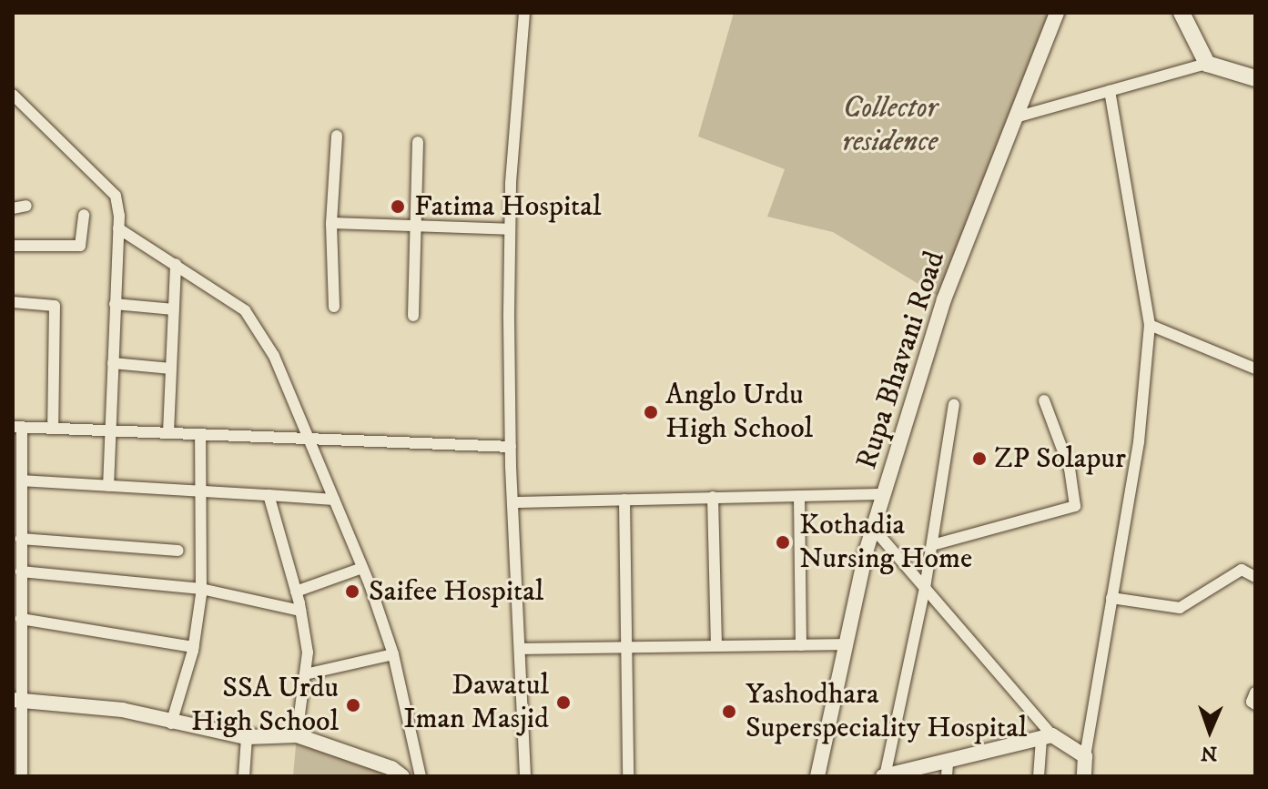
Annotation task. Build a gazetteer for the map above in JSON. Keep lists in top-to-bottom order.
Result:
{
  "streets": {
    "street": ["Rupa Bhavani Road"]
  },
  "parks": ["Collector residence"],
  "places": [
    "Fatima Hospital",
    "Anglo Urdu High School",
    "ZP Solapur",
    "Kothadia Nursing Home",
    "Saifee Hospital",
    "Dawatul Iman Masjid",
    "SSA Urdu High School",
    "Yashodhara Superspeciality Hospital"
  ],
  "north": "bottom"
}
